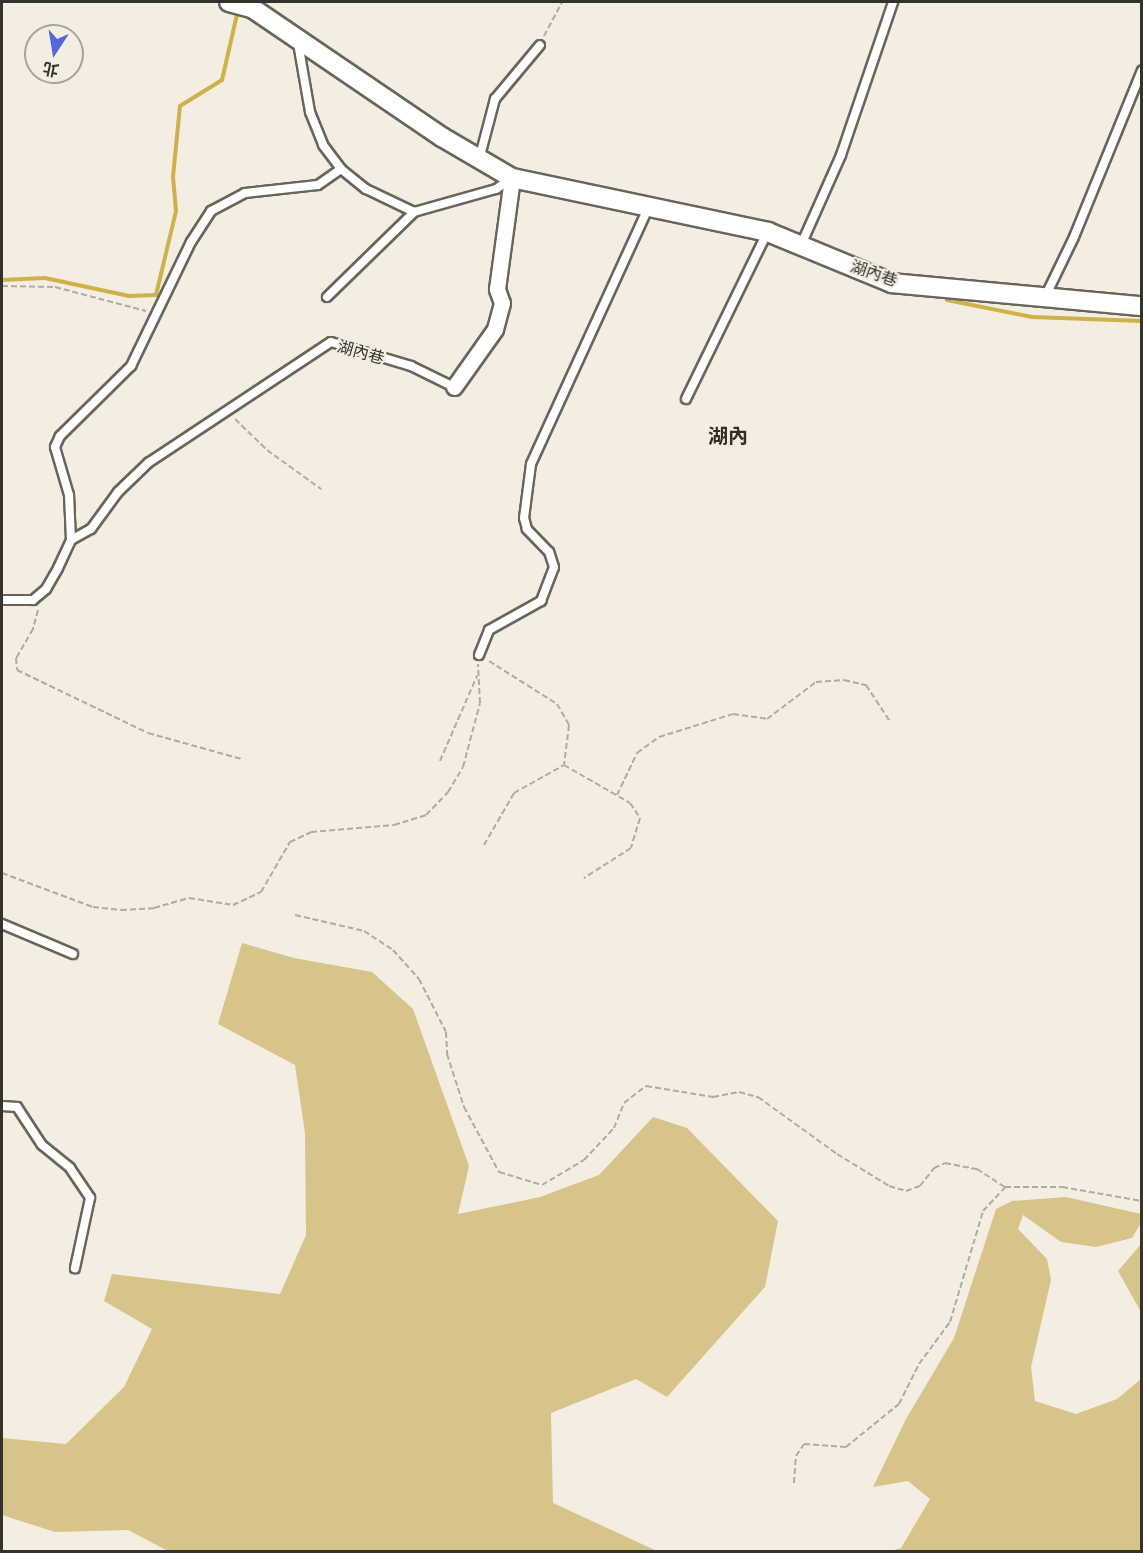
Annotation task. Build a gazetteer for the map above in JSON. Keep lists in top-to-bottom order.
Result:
{
  "streets": {
    "street": ["湖內巷"]
  },
  "districts": ["湖內"],
  "north": "bottom"
}
